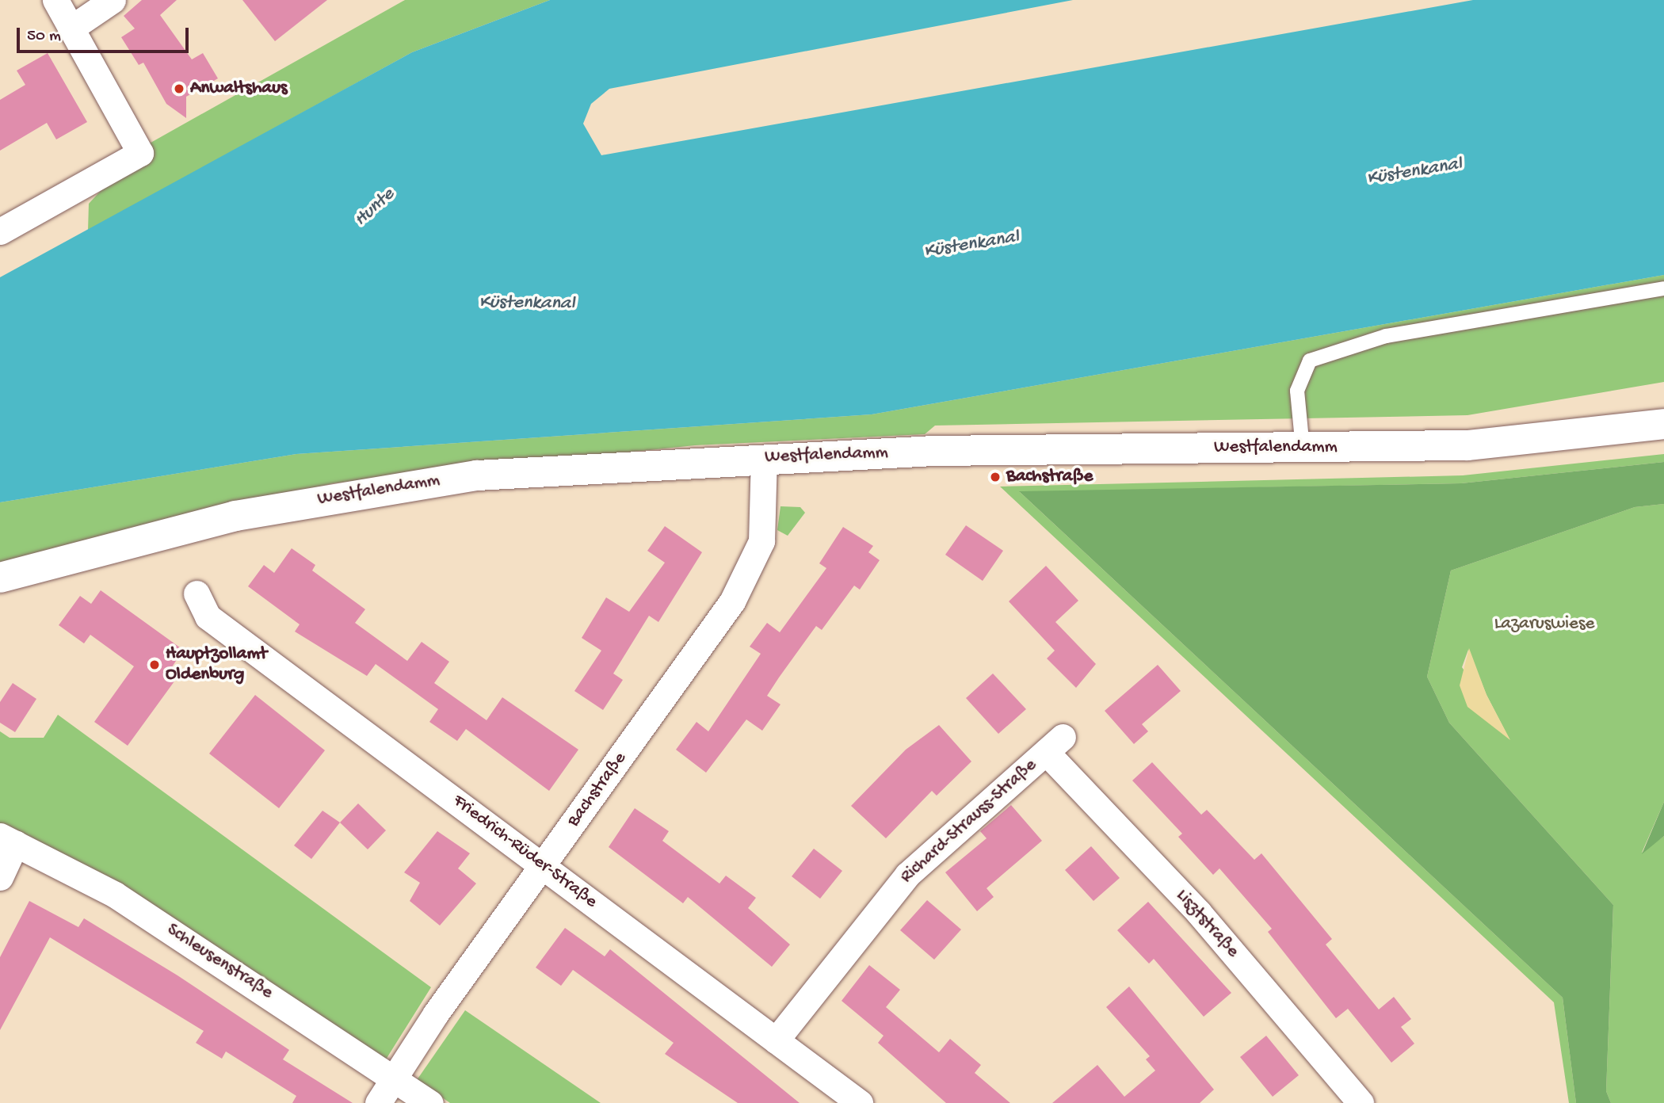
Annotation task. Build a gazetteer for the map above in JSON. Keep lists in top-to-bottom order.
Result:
{
  "streets": {
    "street": [
      "Westfalendamm",
      "Bachstraße",
      "Richard-Strauss-Straße",
      "Friedrich-Rüder-Straße",
      "Lisztstraße",
      "Schleusenstraße"
    ]
  },
  "crossings": [
    ["Westfalendamm", "Bachstraße"],
    ["Bachstraße", "Friedrich-Rüder-Straße"],
    ["Bachstraße", "Schleusenstraße"],
    ["Richard-Strauss-Straße", "Friedrich-Rüder-Straße"],
    ["Richard-Strauss-Straße", "Lisztstraße"]
  ],
  "water": ["Küstenkanal", "Hunte"],
  "parks": ["Lazaruswiese"],
  "places": ["Anwaltshaus", "Bachstraße", "Hauptzollamt Oldenburg"],
  "scale_bar": "50 m"
}
